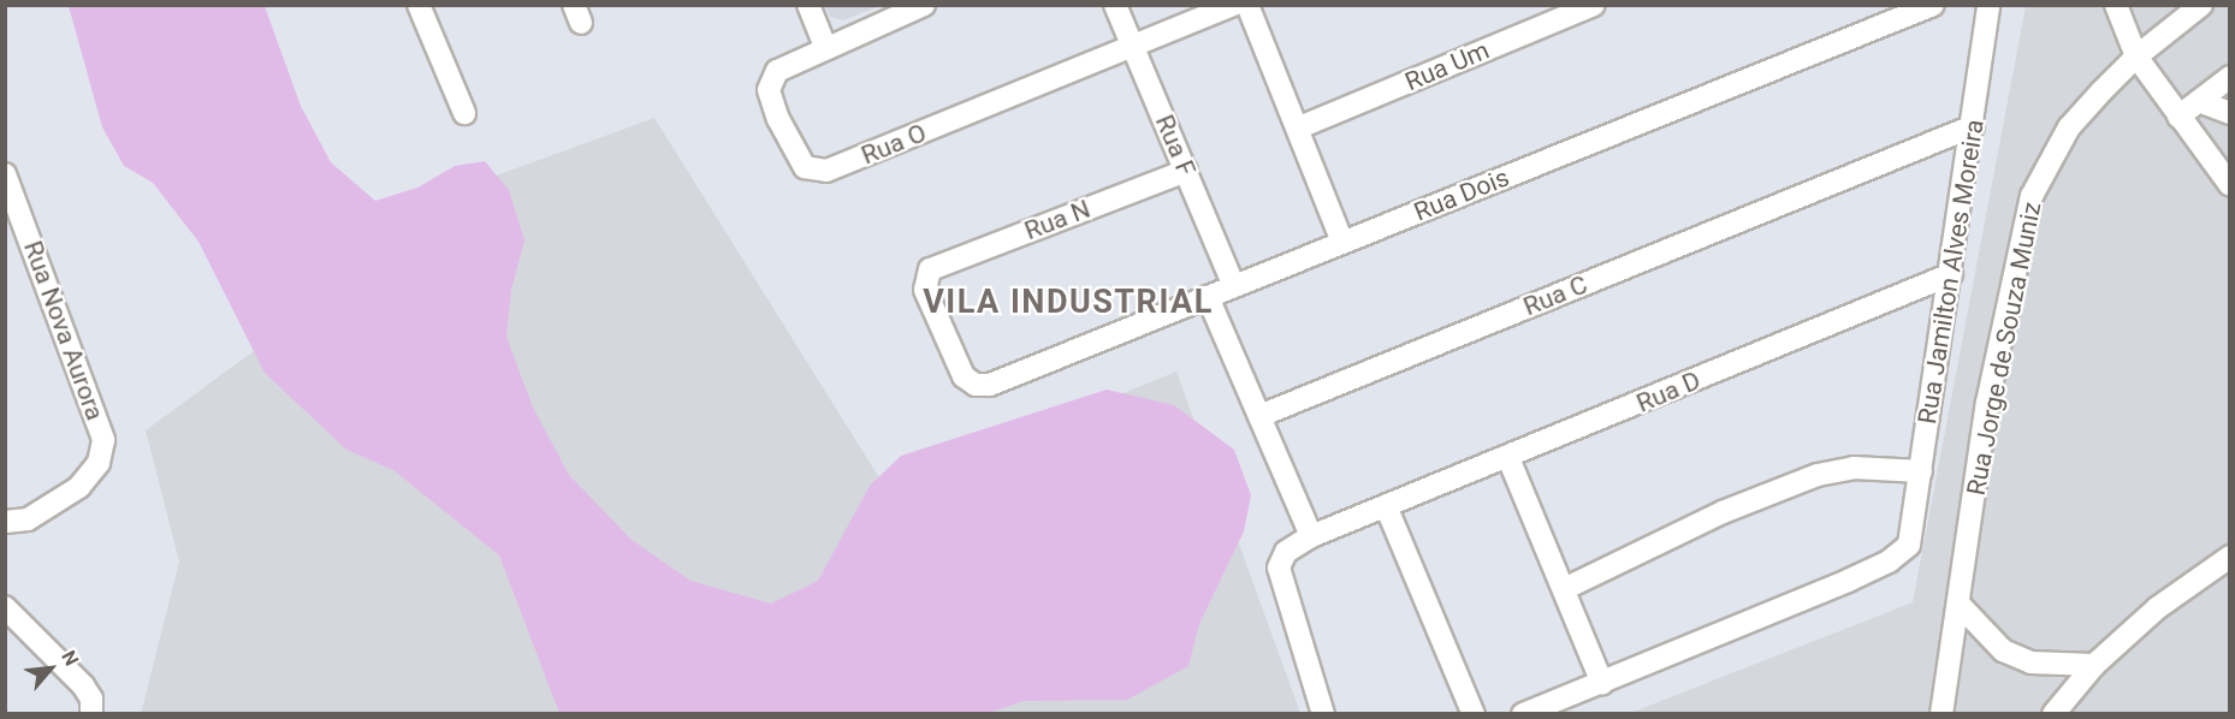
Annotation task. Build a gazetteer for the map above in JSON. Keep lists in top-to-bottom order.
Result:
{
  "streets": {
    "street": [
      "Rua Um",
      "Rua O",
      "Rua F",
      "Rua Dois",
      "Rua N",
      "Rua Jamilton Alves Moreira",
      "Rua C",
      "Rua Nova Aurora",
      "Rua Jorge de Souza Muniz",
      "Rua D"
    ]
  },
  "crossings": [
    ["Rua O", "Rua F"],
    ["Rua F", "Rua Dois"],
    ["Rua F", "Rua N"],
    ["Rua Dois", "Rua N"],
    ["Rua Jamilton Alves Moreira", "Rua C"],
    ["Rua Jamilton Alves Moreira", "Rua D"]
  ],
  "districts": ["VILA INDUSTRIAL"],
  "north": "top right"
}
